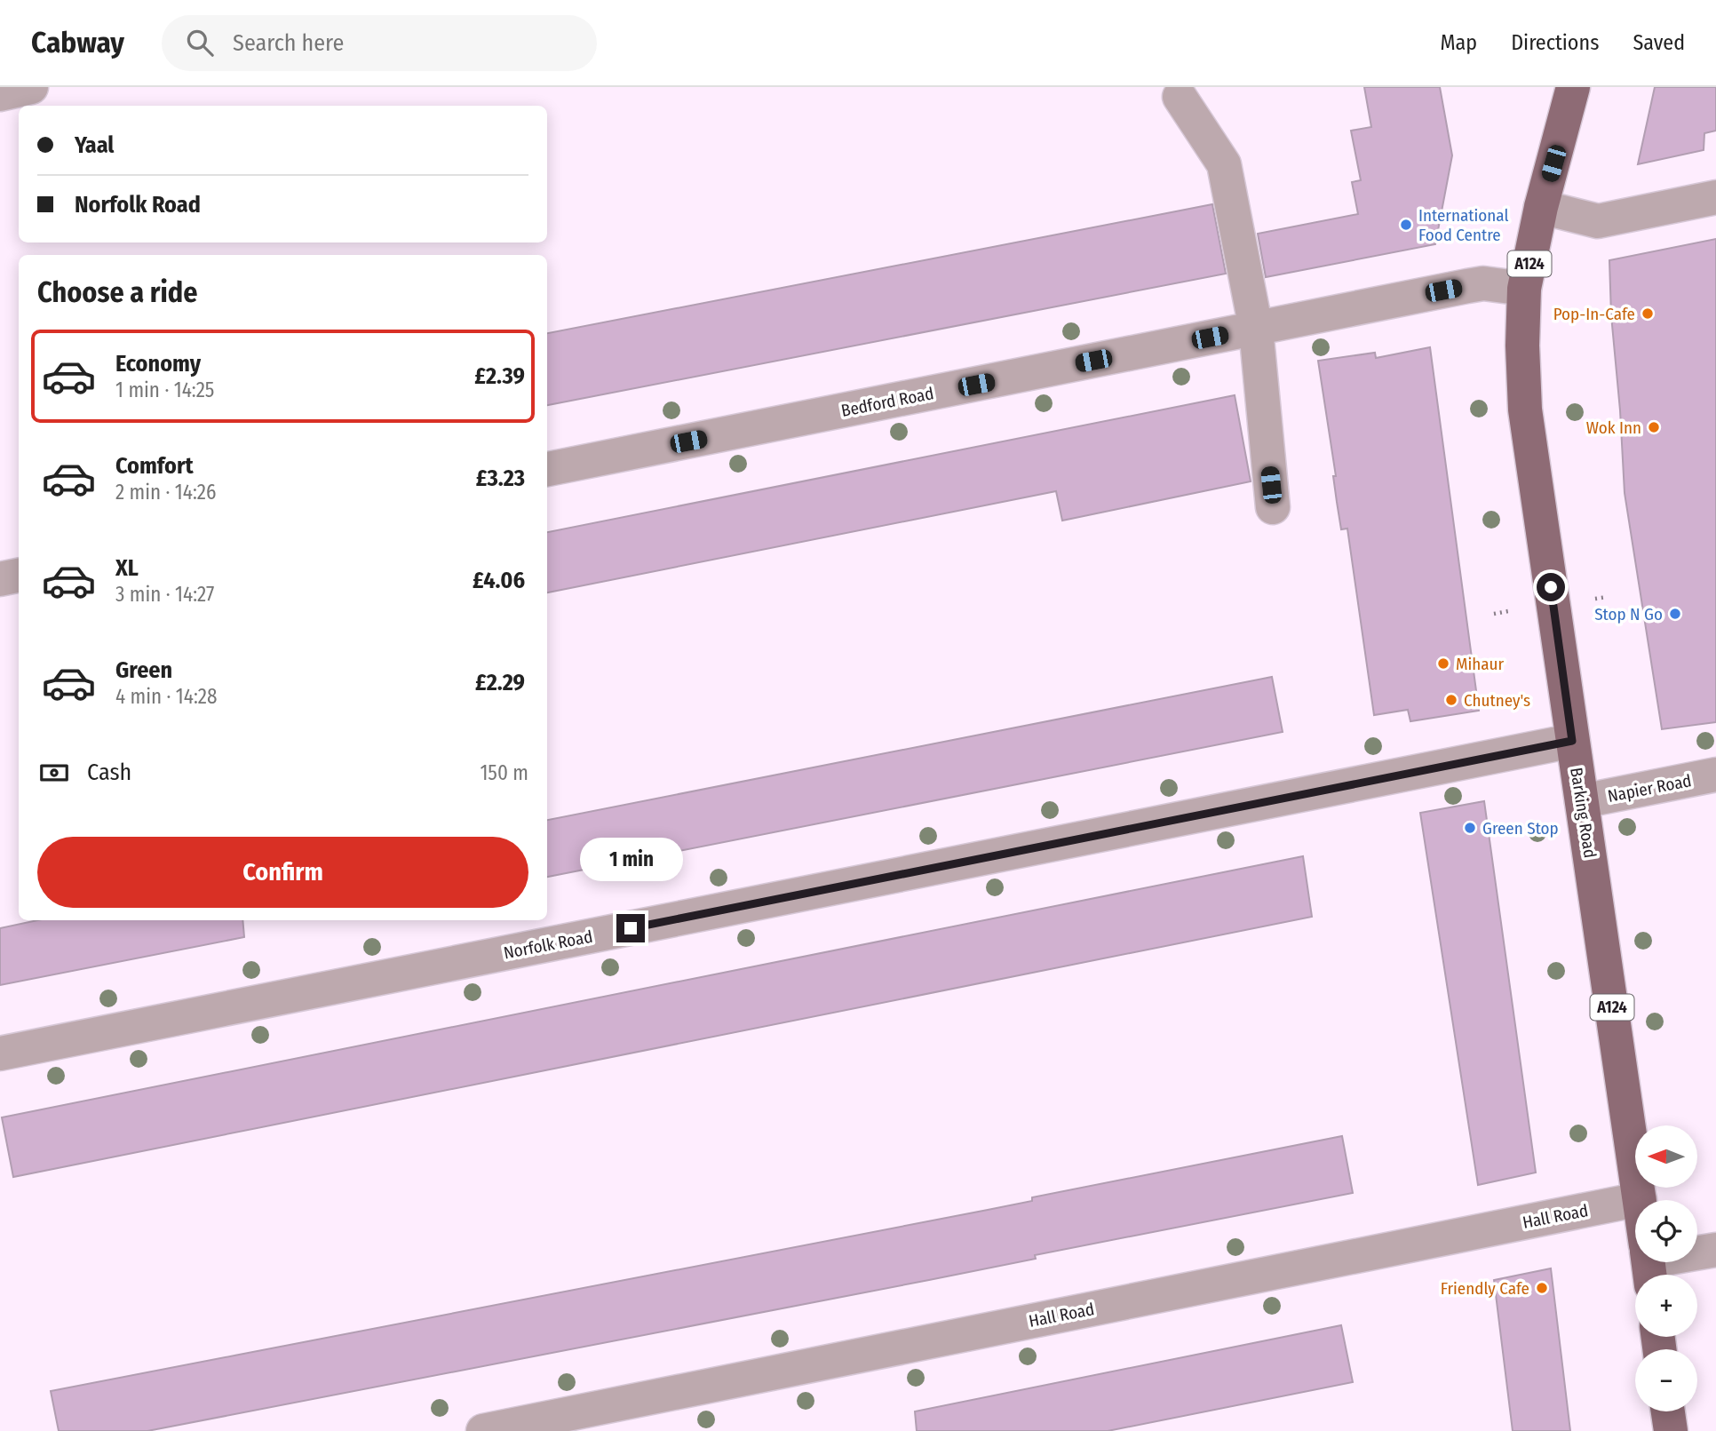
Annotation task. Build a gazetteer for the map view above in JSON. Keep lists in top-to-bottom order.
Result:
{
  "streets": {
    "main road": ["A124", "Barking Road"],
    "street": [
      "Bedford Road",
      "Napier Road",
      "Norfolk Road",
      "Hall Road"
    ]
  },
  "crossings": [
    ["Bedford Road", "Barking Road"],
    ["Napier Road", "Barking Road"],
    ["Barking Road", "Norfolk Road"],
    ["Barking Road", "Hall Road"]
  ],
  "places": [
    "International Food Centre",
    "Pop-In-Cafe",
    "Wok Inn",
    "Stop N Go",
    "Mihaur",
    "Chutney's",
    "Green Stop",
    "Friendly Cafe"
  ],
  "north": "left",
  "page": {
    "header": "Cabway",
    "search": "Search here",
    "nav": ["Map", "Directions", "Saved"],
    "banner": ["Yaal", "Norfolk Road"],
    "heading": "Choose a ride",
    "list": [
      {
        "name": "Economy",
        "note": "1 min · 14:25",
        "value": "£2.39"
      },
      {
        "name": "Comfort",
        "note": "2 min · 14:26",
        "value": "£3.23"
      },
      {
        "name": "XL",
        "note": "3 min · 14:27",
        "value": "£4.06"
      },
      {
        "name": "Green",
        "note": "4 min · 14:28",
        "value": "£2.29"
      }
    ],
    "pay": ["Cash", "150 m"],
    "buttons": "Confirm",
    "bubble": "1 min",
    "map_buttons": ["+", "−"]
  }
}
